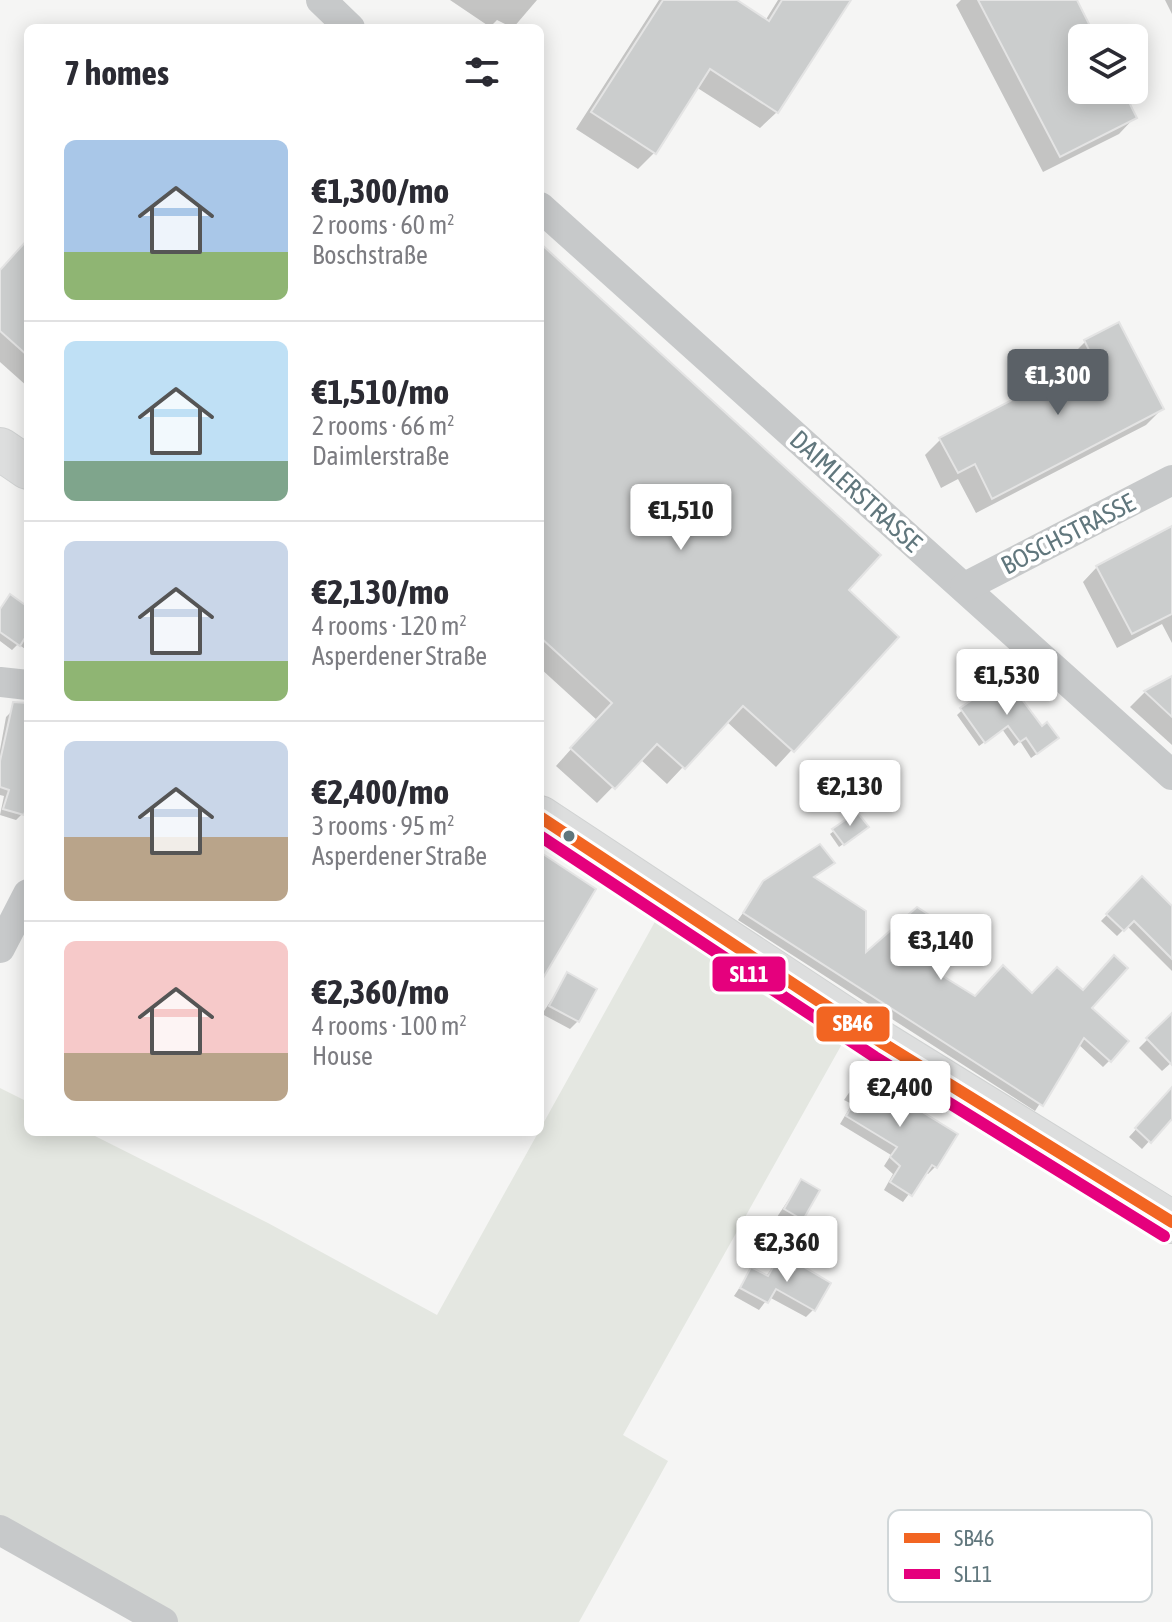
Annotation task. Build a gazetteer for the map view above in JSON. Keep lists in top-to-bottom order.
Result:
{
  "streets": {
    "street": ["DAIMLERSTRASSE", "BOSCHSTRASSE"]
  },
  "crossings": [
    ["DAIMLERSTRASSE", "BOSCHSTRASSE"]
  ],
  "lines": ["transit line SB46", "transit line SL11"],
  "legend": ["SB46", "SL11"],
  "page": {
    "heading": "7 homes",
    "list": [
      {
        "name": "€1,300/mo",
        "note": "2 rooms · 60 m² · Boschstraße"
      },
      {
        "name": "€1,510/mo",
        "note": "2 rooms · 66 m² · Daimlerstraße"
      },
      {
        "name": "€2,130/mo",
        "note": "4 rooms · 120 m² · Asperdener Straße"
      },
      {
        "name": "€2,400/mo",
        "note": "3 rooms · 95 m² · Asperdener Straße"
      },
      {
        "name": "€2,360/mo",
        "note": "4 rooms · 100 m² · House"
      }
    ],
    "price": [
      "€1,300",
      "€1,510",
      "€1,530",
      "€2,130",
      "€3,140",
      "€2,400",
      "€2,360"
    ]
  }
}
